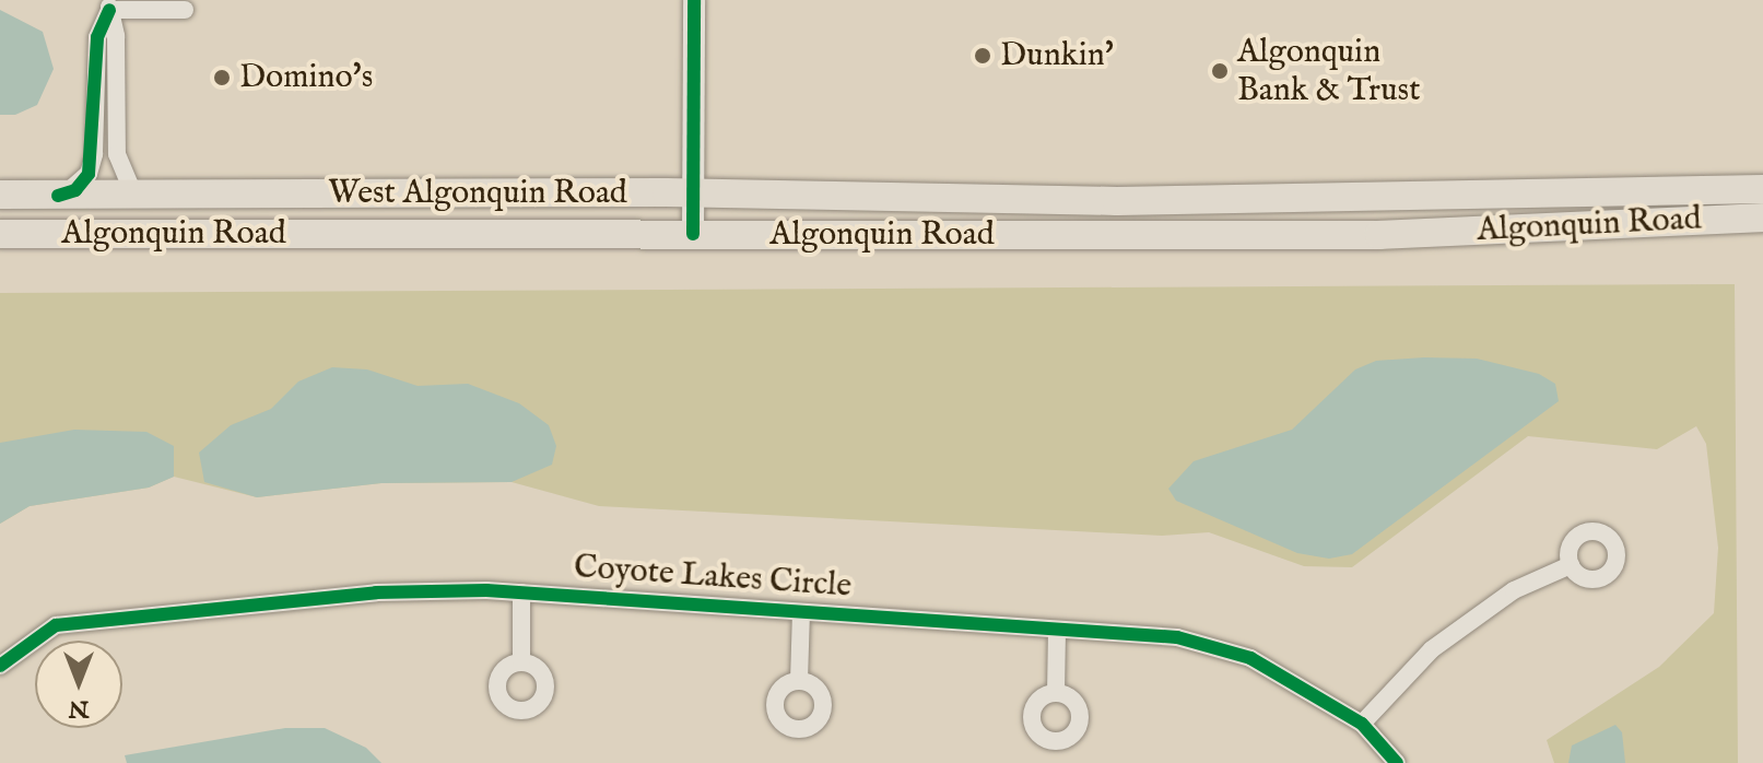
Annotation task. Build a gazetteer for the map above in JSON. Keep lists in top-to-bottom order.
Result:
{
  "streets": {
    "main road": ["West Algonquin Road", "Algonquin Road"],
    "street": ["Coyote Lakes Circle"]
  },
  "crossings": [
    ["West Algonquin Road", "Algonquin Road"]
  ],
  "places": ["Dunkin'", "Algonquin Bank & Trust", "Domino's"],
  "north": "bottom"
}
